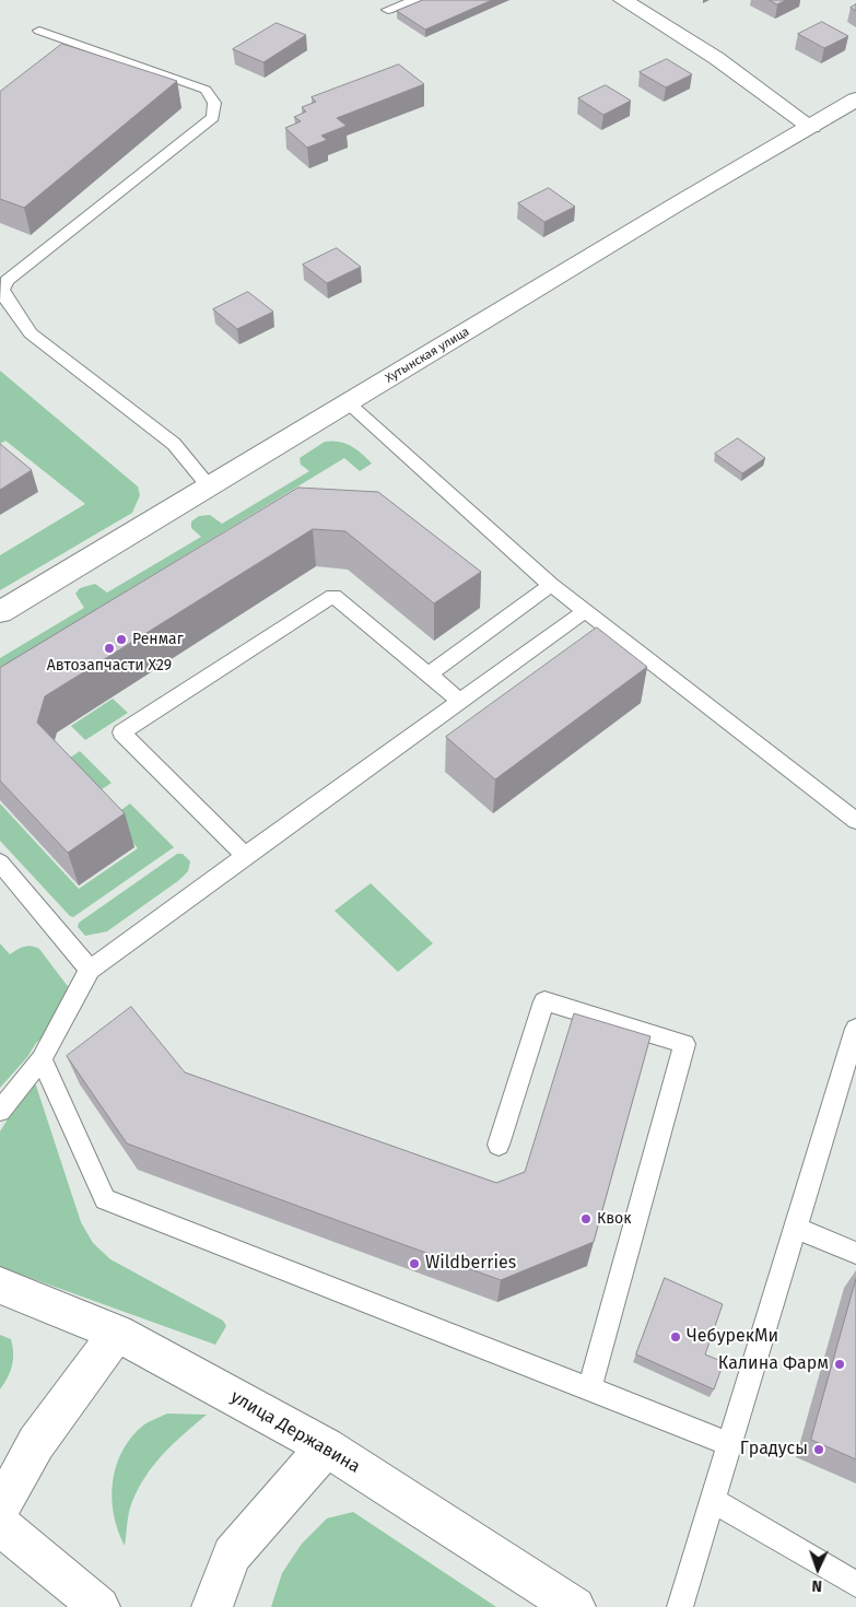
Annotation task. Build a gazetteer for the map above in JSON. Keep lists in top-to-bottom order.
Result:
{
  "streets": {
    "street": ["Хутынская улица", "улица Державина"]
  },
  "places": [
    "Ренмаг",
    "Автозапчасти X29",
    "Квок",
    "Wildberries",
    "ЧебурекМи",
    "Калина Фарм",
    "Градусы"
  ],
  "north": "bottom"
}
